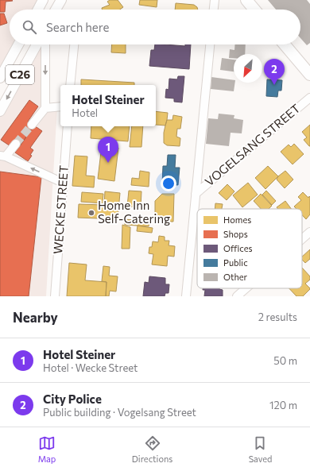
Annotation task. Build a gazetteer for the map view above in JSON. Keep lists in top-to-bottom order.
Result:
{
  "streets": {
    "main road": ["C26"],
    "street": ["VOGELSANG STREET", "WECKE STREET"]
  },
  "places": ["Home Inn Self-Catering"],
  "legend": [
    "Homes",
    "Shops",
    "Offices",
    "Public",
    "Other"
  ],
  "north": "bottom left",
  "page": {
    "search": "Search here",
    "pins": ["2", "1"],
    "popup": ["Hotel Steiner", "Hotel"],
    "heading": ["Nearby", "2 results"],
    "list": [
      {
        "mark": "1",
        "name": "Hotel Steiner",
        "note": "Hotel · Wecke Street",
        "value": "50 m"
      },
      {
        "mark": "2",
        "name": "City Police",
        "note": "Public building · Vogelsang Street",
        "value": "120 m"
      }
    ],
    "nav": ["Map", "Directions", "Saved"]
  }
}
